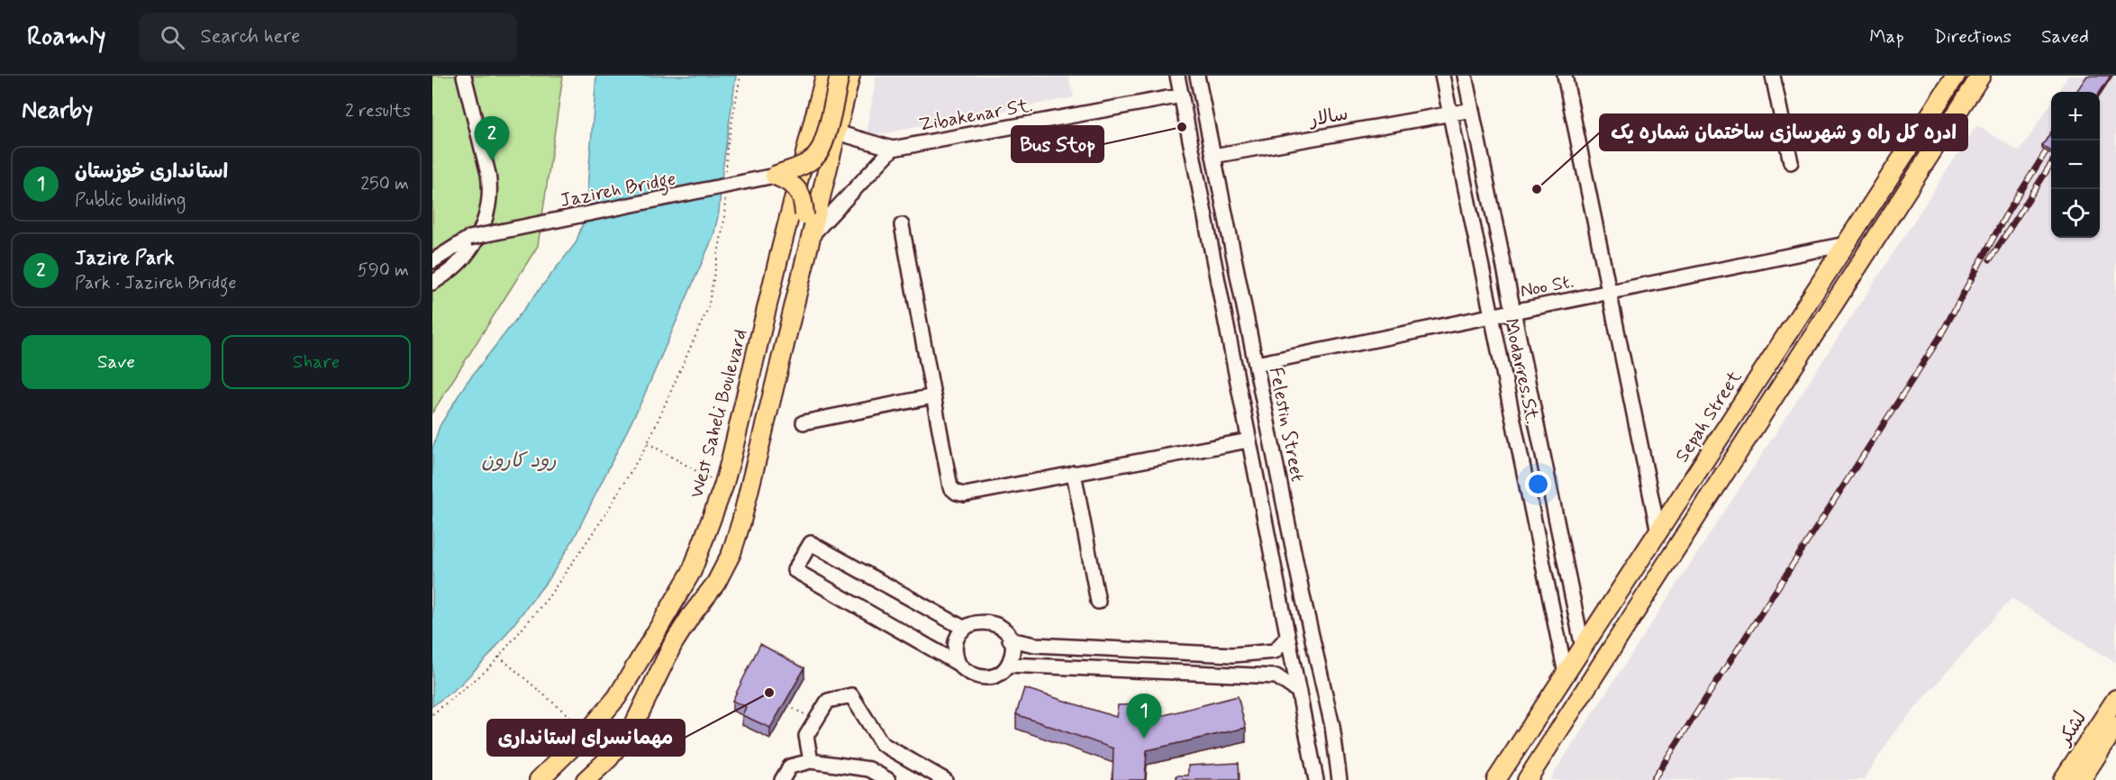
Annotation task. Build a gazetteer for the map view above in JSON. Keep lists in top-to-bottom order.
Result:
{
  "streets": {
    "main road": ["West Saheli Boulevard", "Sepah Street", "لشکر"],
    "street": [
      "Zibakenar St.",
      "سالار",
      "Jazireh Bridge",
      "Noo St.",
      "Modarres St.",
      "Felestin Street"
    ]
  },
  "crossings": [
    ["سالار", "Modarres St."],
    ["سالار", "Felestin Street"],
    ["Noo St.", "Modarres St."],
    ["Noo St.", "Sepah Street"],
    ["Noo St.", "Felestin Street"],
    ["Modarres St.", "Sepah Street"]
  ],
  "water": ["رود کارون"],
  "places": ["Bus Stop", "ادره کل راه و شهرسازی ساختمان شماره یک", "مهمانسرای استانداری"],
  "page": {
    "header": "Roamly",
    "search": "Search here",
    "nav": ["Map", "Directions", "Saved"],
    "heading": ["Nearby", "2 results"],
    "map_buttons": ["+", "−"],
    "pins": ["2", "1"],
    "list": [
      {
        "mark": "1",
        "name": "استانداری خوزستان",
        "note": "Public building",
        "value": "250 m"
      },
      {
        "mark": "2",
        "name": "Jazire Park",
        "note": "Park · Jazireh Bridge",
        "value": "590 m"
      }
    ],
    "buttons": ["Save", "Share"]
  }
}
